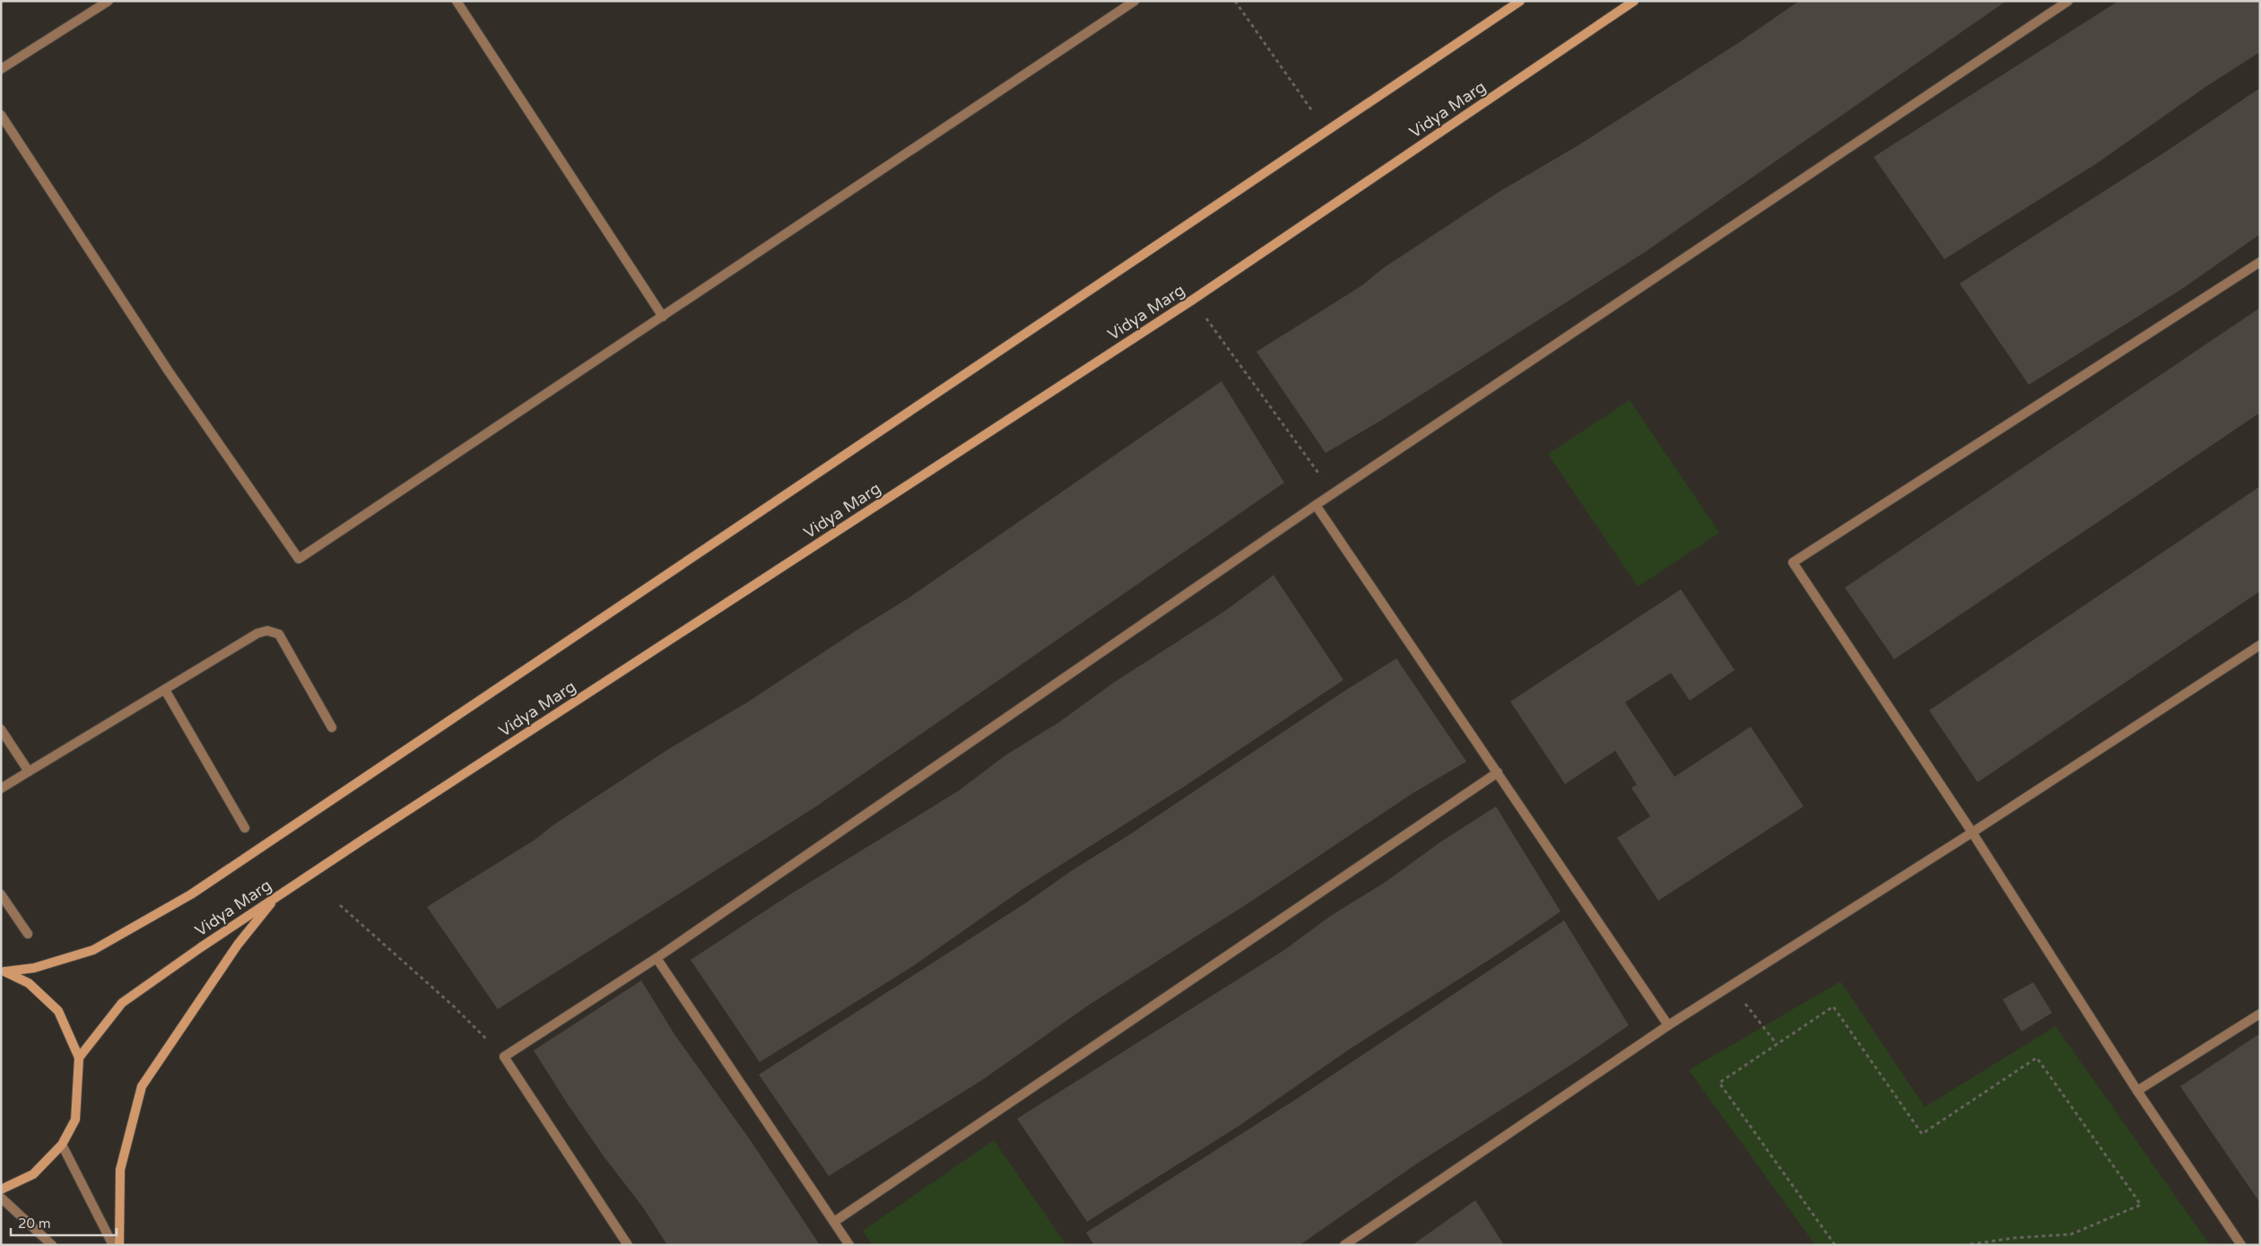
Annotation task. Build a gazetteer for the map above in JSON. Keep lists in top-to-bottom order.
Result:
{
  "streets": {
    "main road": ["Vidya Marg"]
  },
  "scale_bar": "20 m"
}
